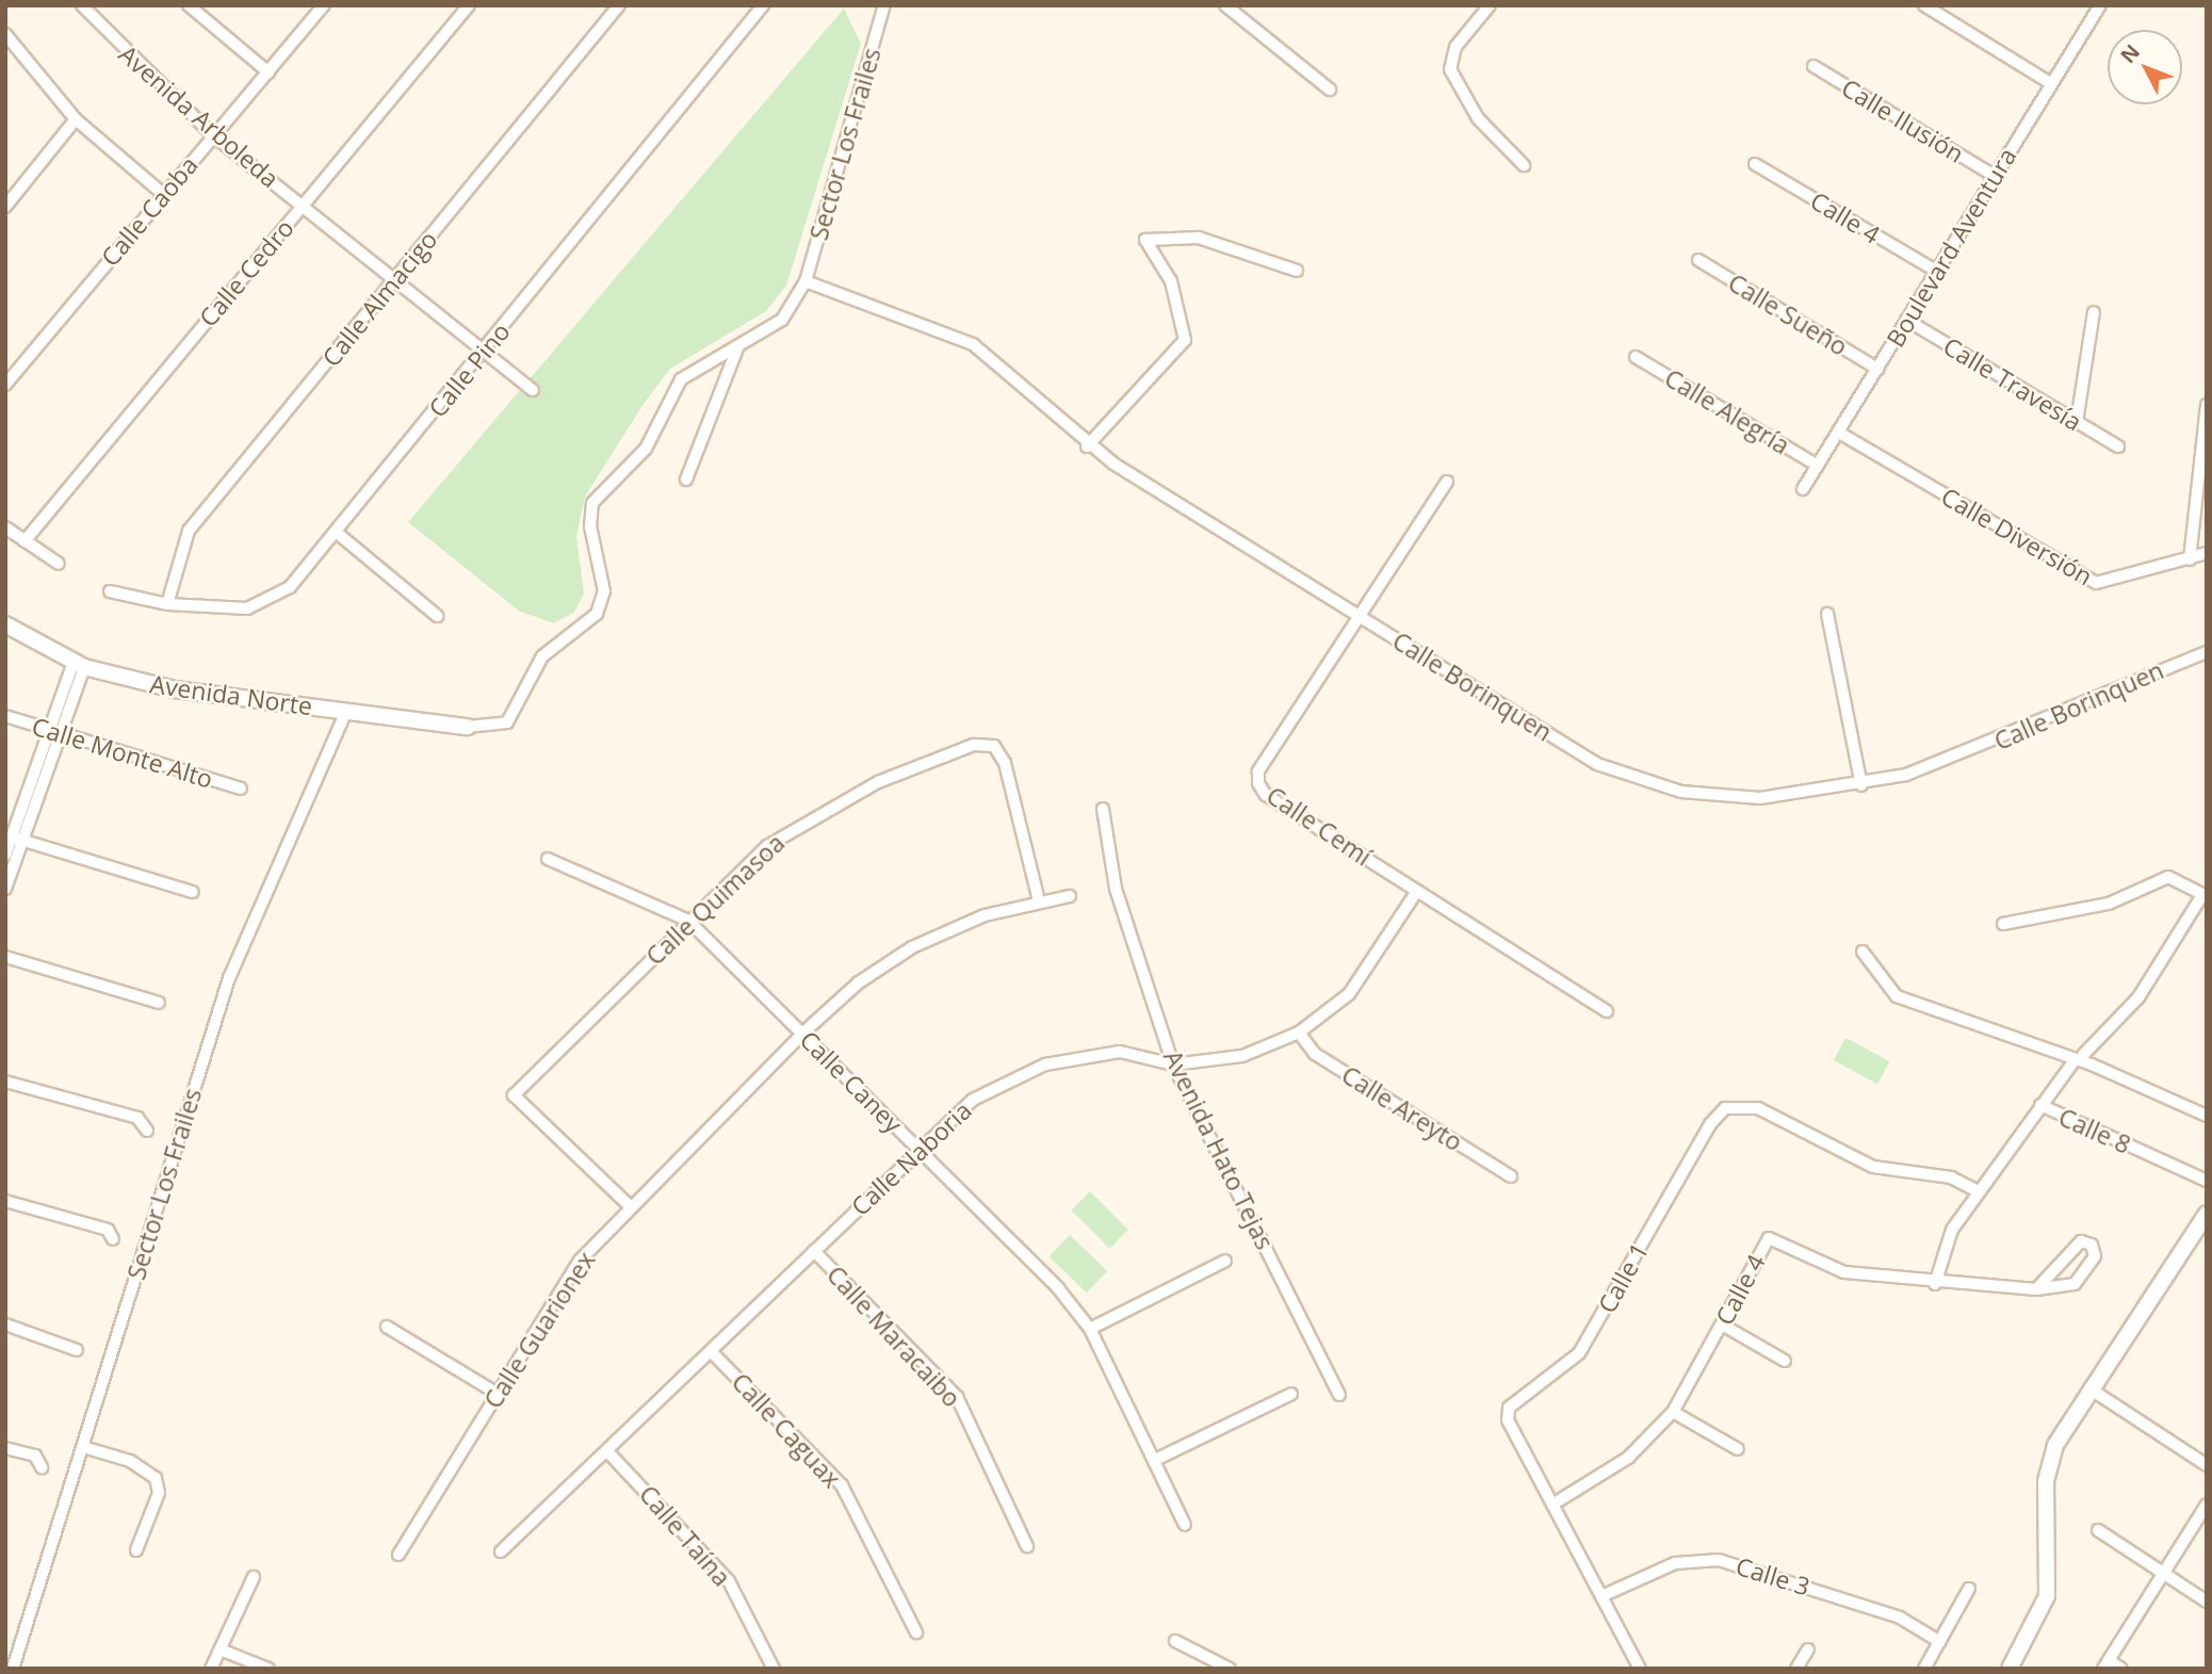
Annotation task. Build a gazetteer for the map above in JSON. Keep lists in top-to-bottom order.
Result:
{
  "streets": {
    "street": [
      "Avenida Arboleda",
      "Calle Ilusión",
      "Sector Los Frailes",
      "Calle Caoba",
      "Calle 4",
      "Boulevard Aventura",
      "Calle Cedro",
      "Calle Almacigo",
      "Calle Sueño",
      "Calle Pino",
      "Calle Travesía",
      "Calle Alegría",
      "Calle Diversión",
      "Calle Borinquen",
      "Avenida Norte",
      "Calle Monte Alto",
      "Calle Cemí",
      "Calle Quimasoa",
      "Calle Caney",
      "Calle Areyto",
      "Calle 8",
      "Avenida Hato Tejas",
      "Calle Naboria",
      "Calle 1",
      "Calle Guarionex",
      "Calle Maracaibo",
      "Calle Caguax",
      "Calle Taína",
      "Calle 3"
    ]
  },
  "crossings": [
    ["Avenida Arboleda", "Calle Caoba"],
    ["Avenida Arboleda", "Calle Cedro"],
    ["Avenida Arboleda", "Calle Almacigo"],
    ["Avenida Arboleda", "Calle Pino"],
    ["Calle Ilusión", "Boulevard Aventura"],
    ["Sector Los Frailes", "Calle Borinquen"],
    ["Sector Los Frailes", "Avenida Norte"],
    ["Calle 4", "Boulevard Aventura"],
    ["Calle 4", "Calle 8"],
    ["Calle 4", "Calle 1"],
    ["Boulevard Aventura", "Calle Sueño"],
    ["Boulevard Aventura", "Calle Travesía"],
    ["Boulevard Aventura", "Calle Alegría"],
    ["Boulevard Aventura", "Calle Diversión"],
    ["Calle Almacigo", "Calle Pino"],
    ["Calle Borinquen", "Calle Cemí"],
    ["Calle Cemí", "Calle Naboria"],
    ["Calle Quimasoa", "Calle Caney"],
    ["Calle Quimasoa", "Calle Guarionex"],
    ["Calle Caney", "Calle Naboria"],
    ["Calle Caney", "Calle Guarionex"],
    ["Calle Areyto", "Calle Naboria"],
    ["Calle 8", "Calle 1"],
    ["Avenida Hato Tejas", "Calle Naboria"],
    ["Calle Naboria", "Calle Maracaibo"],
    ["Calle Naboria", "Calle Caguax"],
    ["Calle Naboria", "Calle Taína"],
    ["Calle 1", "Calle 3"]
  ],
  "north": "top left"
}
